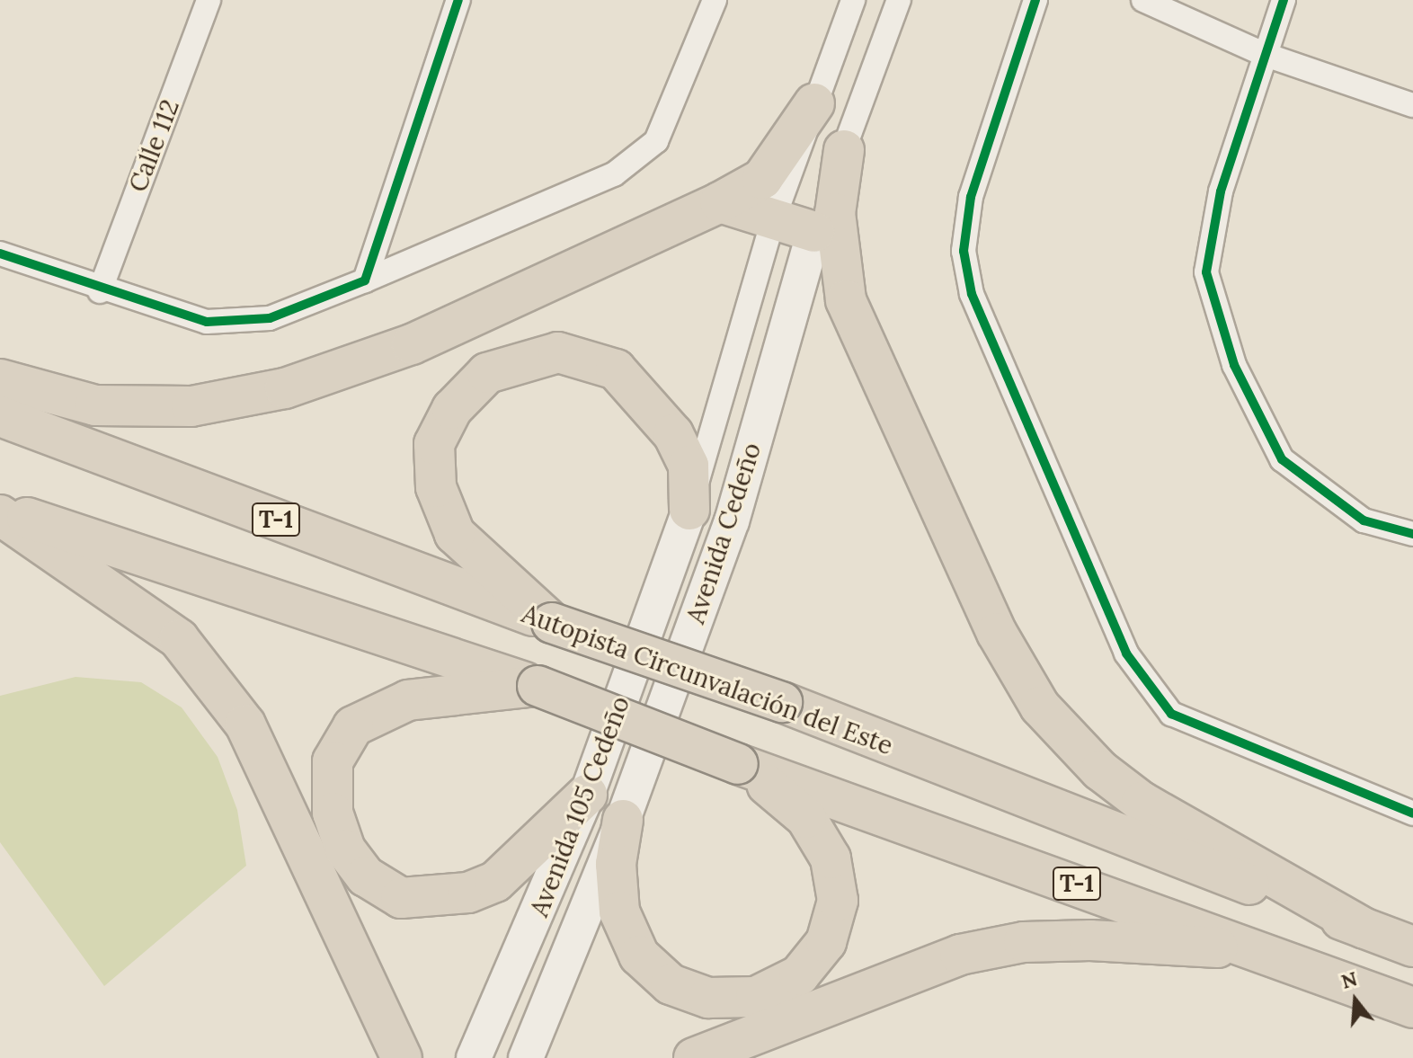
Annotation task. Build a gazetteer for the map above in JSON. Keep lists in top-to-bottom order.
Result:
{
  "streets": {
    "highway": ["T-1", "Autopista Circunvalación del Este"],
    "main road": ["Avenida Cedeño", "Avenida 105 Cedeño"],
    "street": ["Calle 112"]
  },
  "crossings": [
    ["Avenida Cedeño", "Avenida 105 Cedeño"]
  ],
  "north": "top"
}
